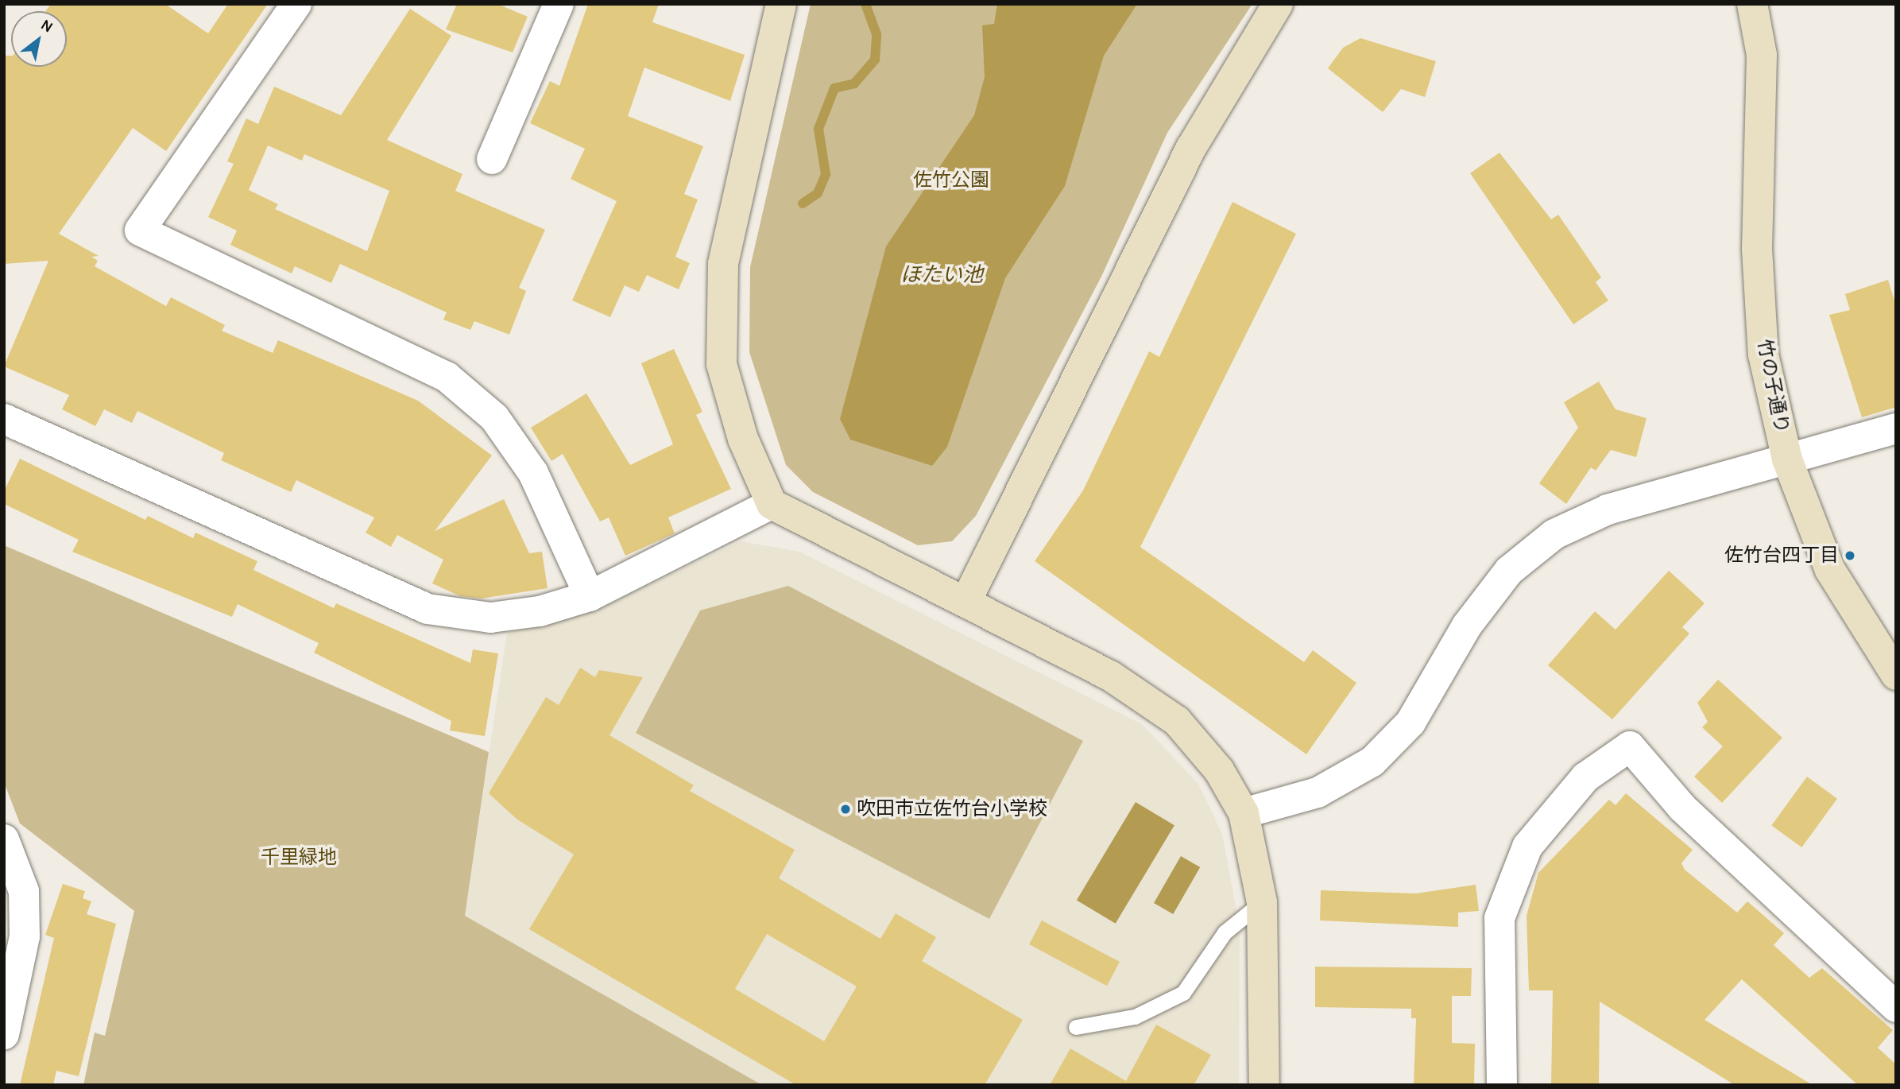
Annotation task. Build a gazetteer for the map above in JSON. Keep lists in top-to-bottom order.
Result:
{
  "streets": {
    "street": ["竹の子通り"]
  },
  "water": ["ほたい池"],
  "parks": ["佐竹公園", "千里緑地"],
  "places": ["佐竹台四丁目", "吹田市立佐竹台小学校"],
  "north": "top right"
}
